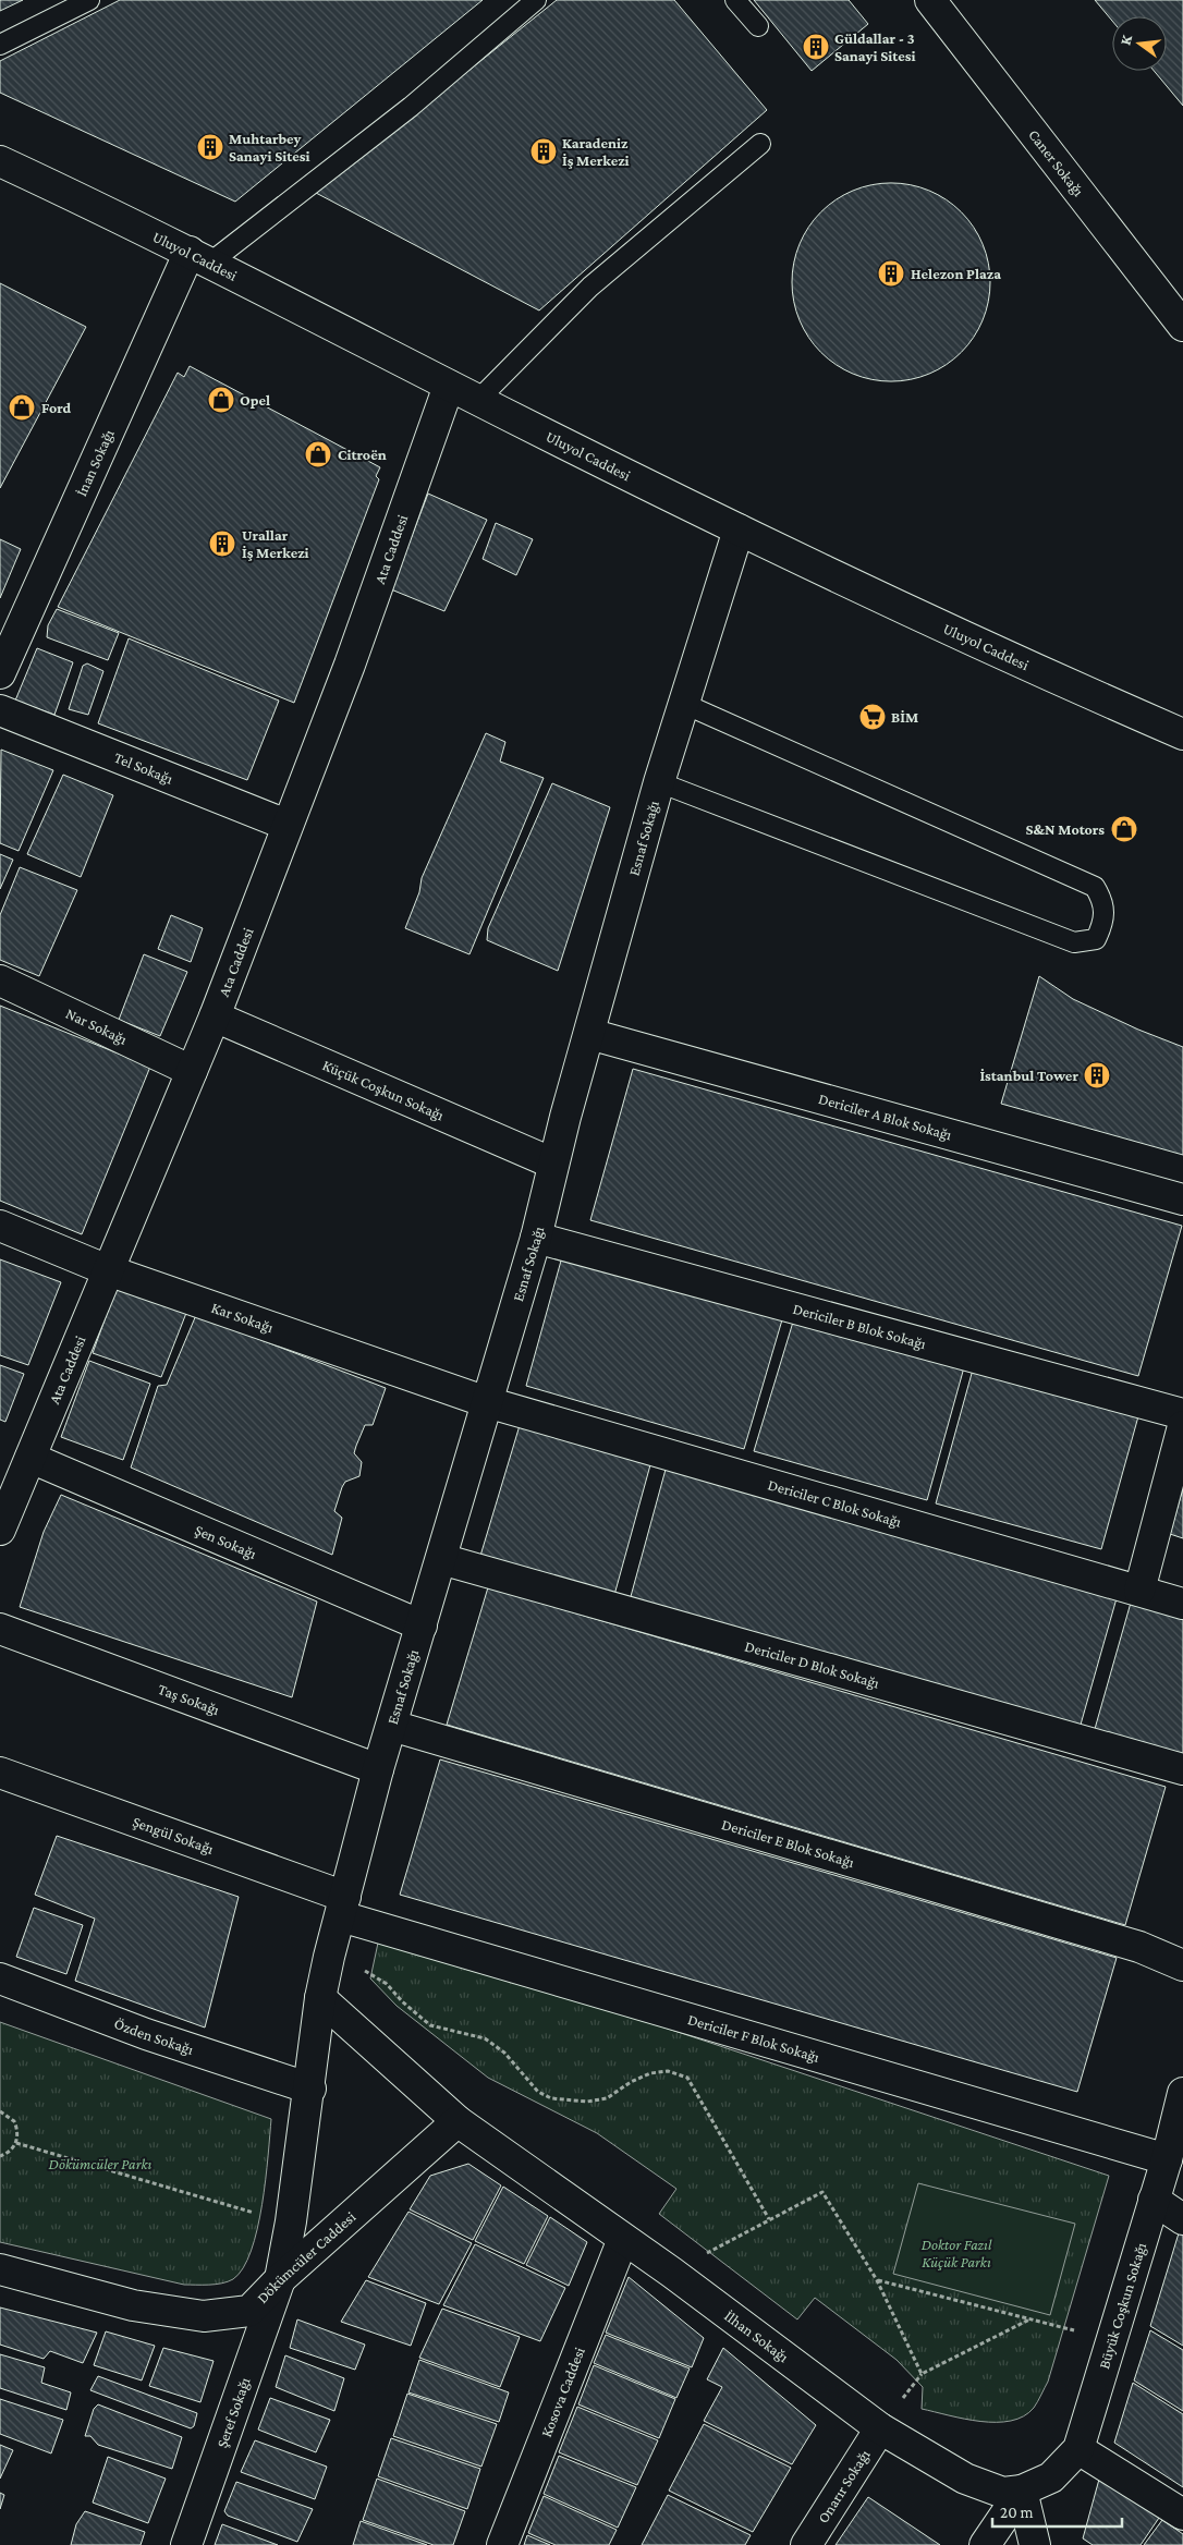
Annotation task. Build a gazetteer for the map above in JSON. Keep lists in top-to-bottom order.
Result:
{
  "streets": {
    "street": [
      "Caner Sokağı",
      "Uluyol Caddesi",
      "İnan Sokağı",
      "Ata Caddesi",
      "Tel Sokağı",
      "Esnaf Sokağı",
      "Nar Sokağı",
      "Küçük Coşkun Sokağı",
      "Dericiler A Blok Sokağı",
      "Kar Sokağı",
      "Dericiler B Blok Sokağı",
      "Dericiler C Blok Sokağı",
      "Şen Sokağı",
      "Dericiler D Blok Sokağı",
      "Taş Sokağı",
      "Şengül Sokağı",
      "Dericiler E Blok Sokağı",
      "Özden Sokağı",
      "Dericiler F Blok Sokağı",
      "Dökümcüler Caddesi",
      "Büyük Coşkun Sokağı",
      "İlhan Sokağı",
      "Kosova Caddesi",
      "Şeref Sokağı",
      "Onarır Sokağı"
    ]
  },
  "crossings": [
    ["Uluyol Caddesi", "İnan Sokağı"],
    ["Uluyol Caddesi", "Ata Caddesi"],
    ["Uluyol Caddesi", "Esnaf Sokağı"],
    ["Ata Caddesi", "Tel Sokağı"],
    ["Ata Caddesi", "Nar Sokağı"],
    ["Ata Caddesi", "Küçük Coşkun Sokağı"],
    ["Ata Caddesi", "Kar Sokağı"],
    ["Ata Caddesi", "Şen Sokağı"],
    ["Esnaf Sokağı", "Küçük Coşkun Sokağı"],
    ["Esnaf Sokağı", "Dericiler A Blok Sokağı"],
    ["Esnaf Sokağı", "Kar Sokağı"],
    ["Esnaf Sokağı", "Dericiler B Blok Sokağı"],
    ["Esnaf Sokağı", "Dericiler C Blok Sokağı"],
    ["Esnaf Sokağı", "Şen Sokağı"],
    ["Esnaf Sokağı", "Dericiler D Blok Sokağı"],
    ["Esnaf Sokağı", "Taş Sokağı"],
    ["Esnaf Sokağı", "Şengül Sokağı"],
    ["Esnaf Sokağı", "Dericiler E Blok Sokağı"],
    ["Esnaf Sokağı", "Özden Sokağı"],
    ["Esnaf Sokağı", "Dericiler F Blok Sokağı"],
    ["Esnaf Sokağı", "İlhan Sokağı"],
    ["Esnaf Sokağı", "Şeref Sokağı"],
    ["Kar Sokağı", "Dericiler C Blok Sokağı"],
    ["Şengül Sokağı", "Dericiler F Blok Sokağı"],
    ["Özden Sokağı", "Şeref Sokağı"],
    ["Dericiler F Blok Sokağı", "Büyük Coşkun Sokağı"],
    ["Dökümcüler Caddesi", "İlhan Sokağı"],
    ["Dökümcüler Caddesi", "Şeref Sokağı"],
    ["Büyük Coşkun Sokağı", "İlhan Sokağı"],
    ["İlhan Sokağı", "Kosova Caddesi"],
    ["İlhan Sokağı", "Onarır Sokağı"]
  ],
  "parks": ["Dökümcüler Parkı", "Doktor Fazıl Küçük Parkı"],
  "places": {
    "building": [
      "Güldallar - 3 Sanayi Sitesi",
      "Muhtarbey Sanayi Sitesi",
      "Karadeniz İş Merkezi",
      "Helezon Plaza",
      "Urallar İş Merkezi",
      "İstanbul Tower"
    ],
    "shop": [
      "Opel",
      "Ford",
      "Citroën",
      "S&N Motors"
    ],
    "supermarket": ["BİM"]
  },
  "scale_bar": "20 m",
  "north": "left"
}
